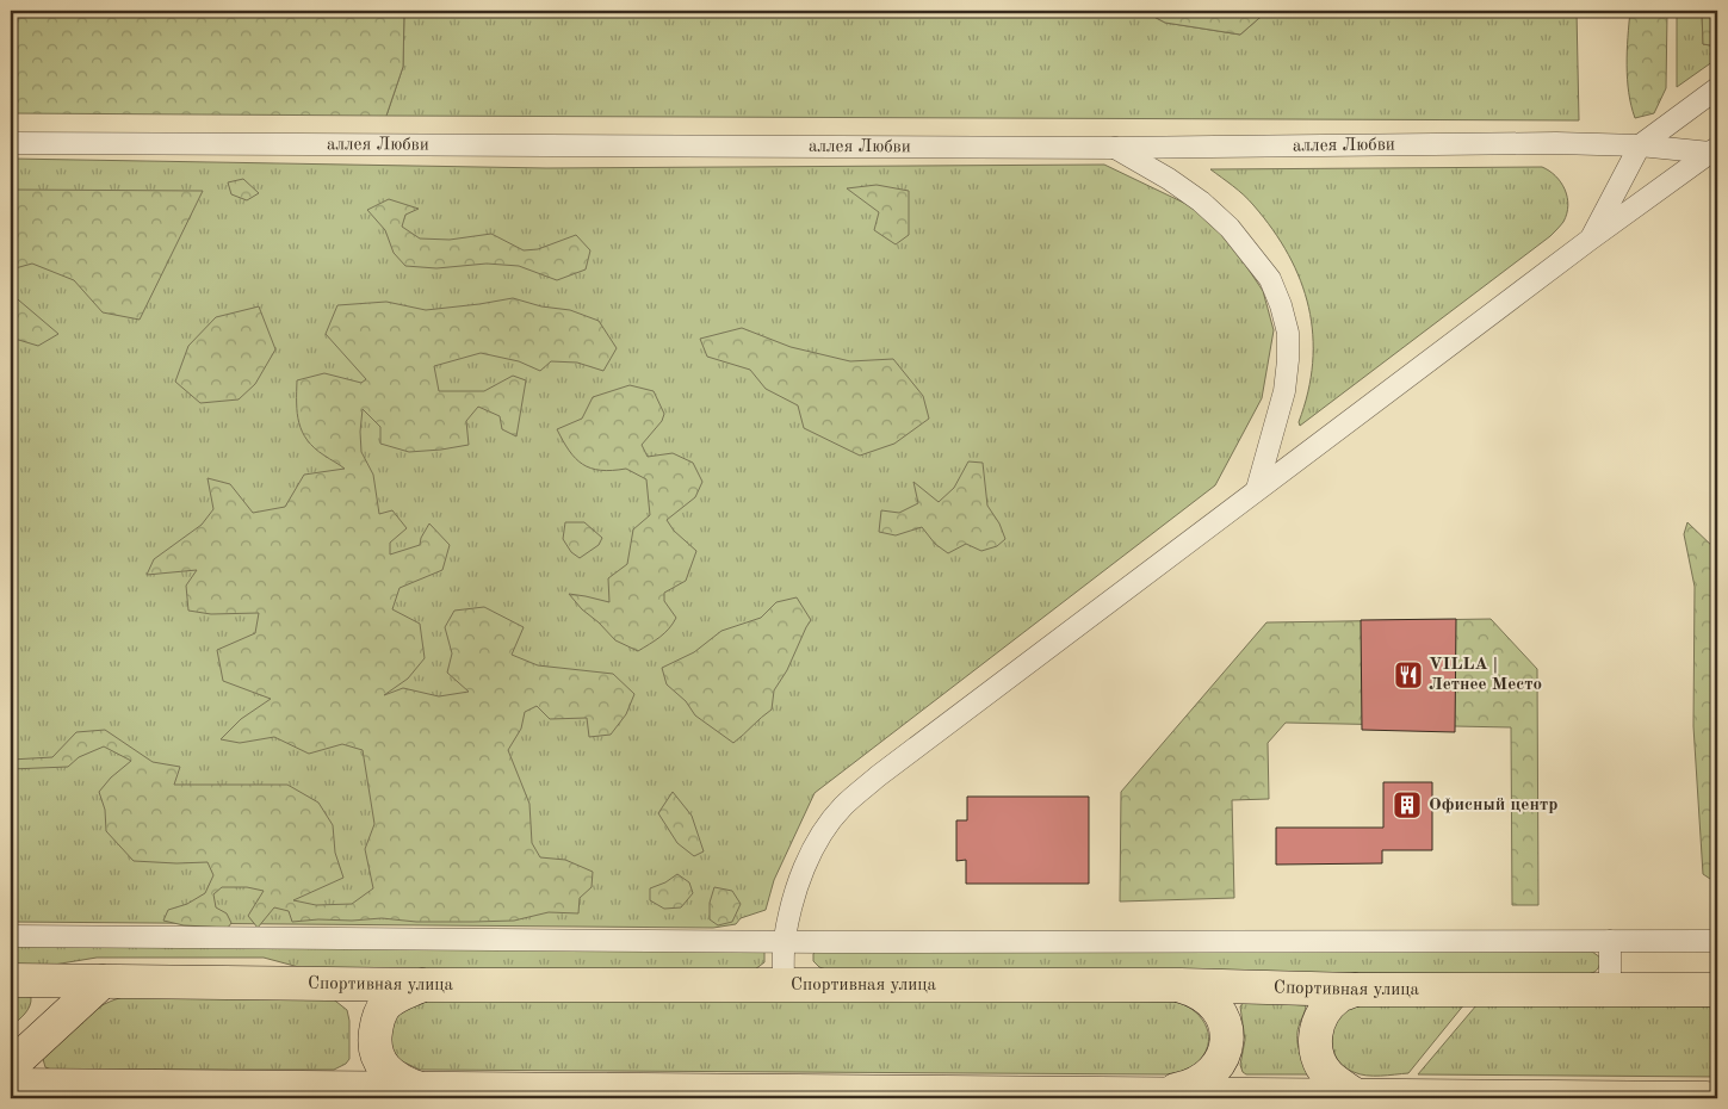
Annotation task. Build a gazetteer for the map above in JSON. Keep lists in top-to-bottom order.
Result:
{
  "streets": {
    "main road": ["Спортивная улица"],
    "street": ["аллея Любви"]
  },
  "places": {
    "restaurant": ["VILLA | Летнее Место"],
    "building": ["Офисный центр"]
  }
}
